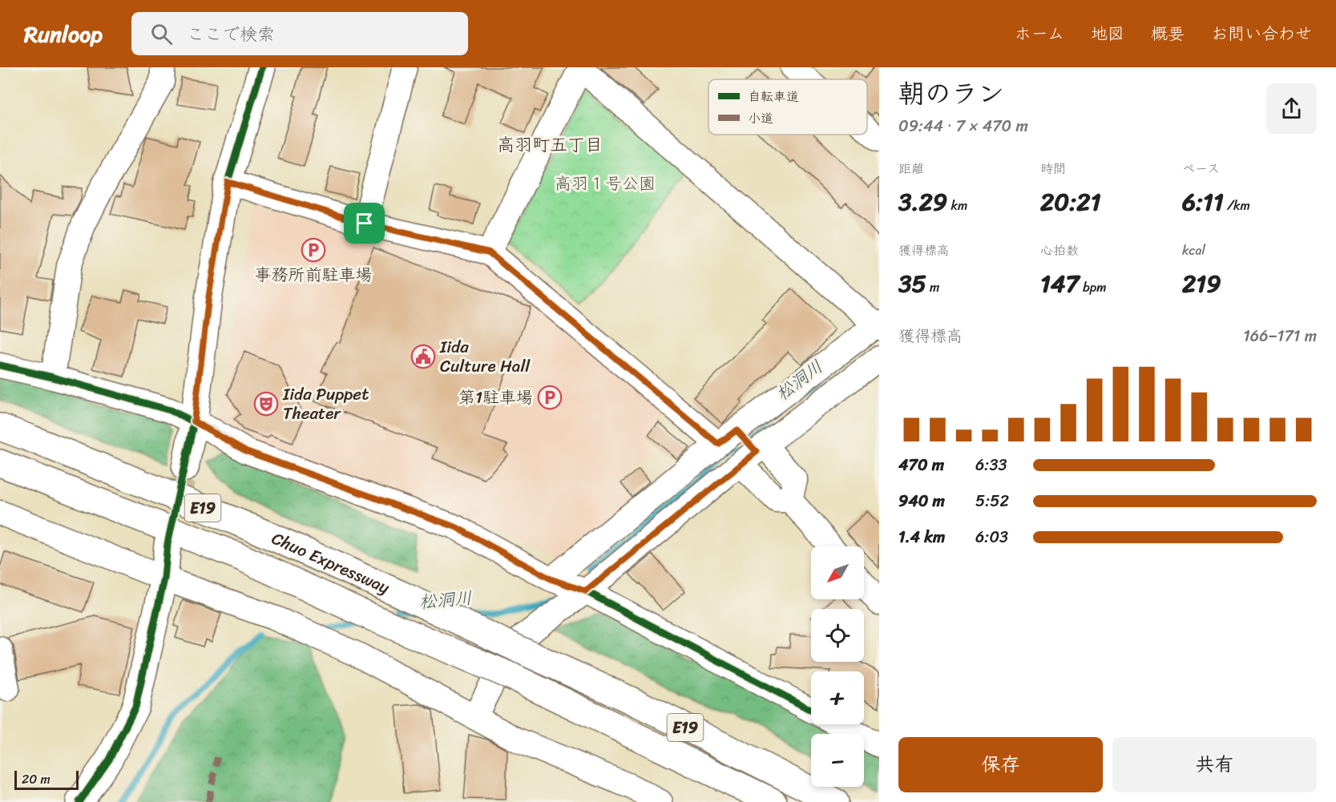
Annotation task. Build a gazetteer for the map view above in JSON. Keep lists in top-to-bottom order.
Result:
{
  "streets": {
    "main road": ["E19", "Chuo Expressway"]
  },
  "districts": ["高羽町五丁目"],
  "water": ["松洞川"],
  "parks": ["高羽１号公園"],
  "places": {
    "parking": ["事務所前駐車場", "第1駐車場"],
    "public building": ["Iida Culture Hall"],
    "theatre": ["Iida Puppet Theater"]
  },
  "legend": ["自転車道", "小道"],
  "scale_bar": "20 m",
  "north": "bottom left",
  "page": {
    "header": "Runloop",
    "search": "ここで検索",
    "nav": [
      "ホーム",
      "地図",
      "概要",
      "お問い合わせ"
    ],
    "heading": ["朝のラン", "09:44 · 7 × 470 m"],
    "stats": [
      ["距離", "3.29 km"],
      ["時間", "20:21"],
      ["ペース", "6:11 /km"],
      ["獲得標高", "35 m"],
      ["心拍数", "147 bpm"],
      ["kcal", "219"]
    ],
    "chart": ["獲得標高", "166–171 m"],
    "list": [
      {
        "name": "470 m",
        "note": "6:33"
      },
      {
        "name": "940 m",
        "note": "5:52"
      },
      {
        "name": "1.4 km",
        "note": "6:03"
      }
    ],
    "map_buttons": ["+", "−"],
    "buttons": ["保存", "共有"],
    "scale": "20 m"
  }
}
